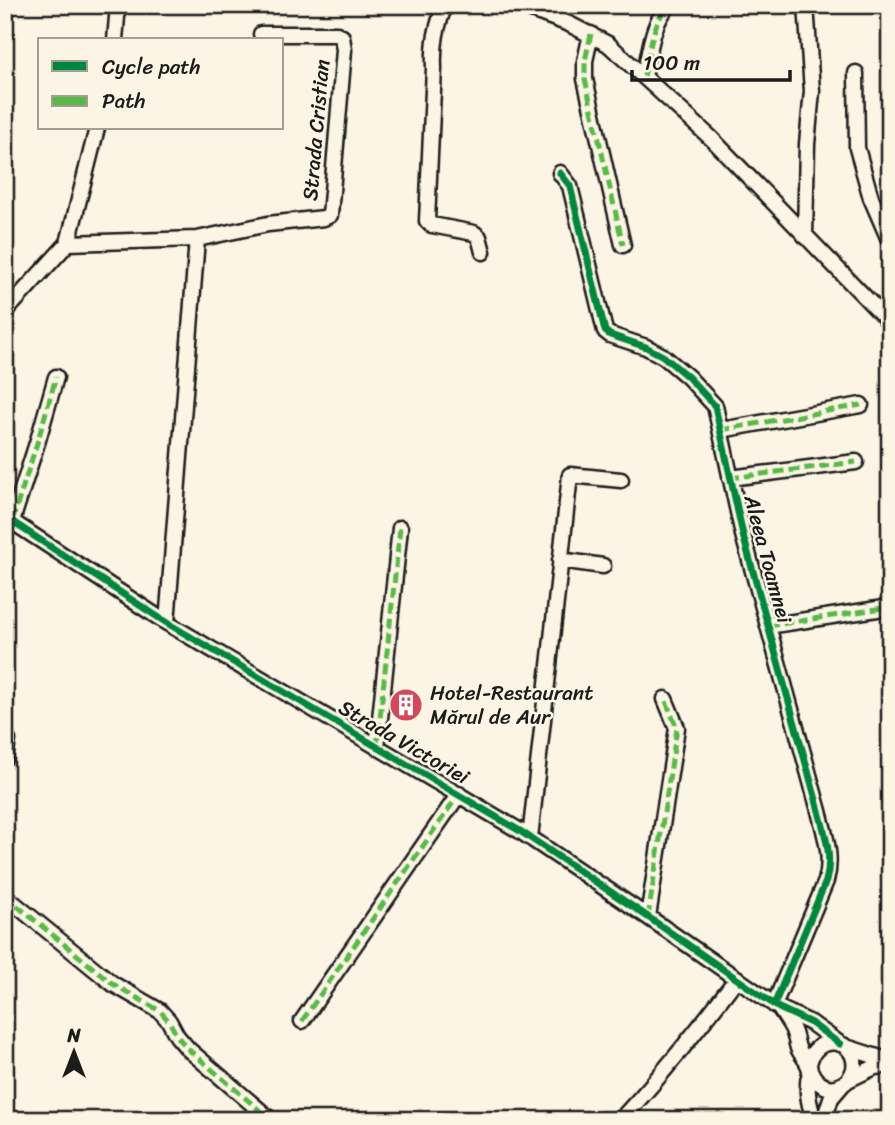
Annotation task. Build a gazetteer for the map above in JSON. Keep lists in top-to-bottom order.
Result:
{
  "streets": {
    "street": ["Strada Cristian", "Aleea Toamnei", "Strada Victoriei"]
  },
  "crossings": [
    ["Aleea Toamnei", "Strada Victoriei"]
  ],
  "places": {
    "building": ["Hotel-Restaurant Mărul de Aur"]
  },
  "legend": ["Cycle path", "Path"],
  "scale_bar": "100 m",
  "north": "top"
}
